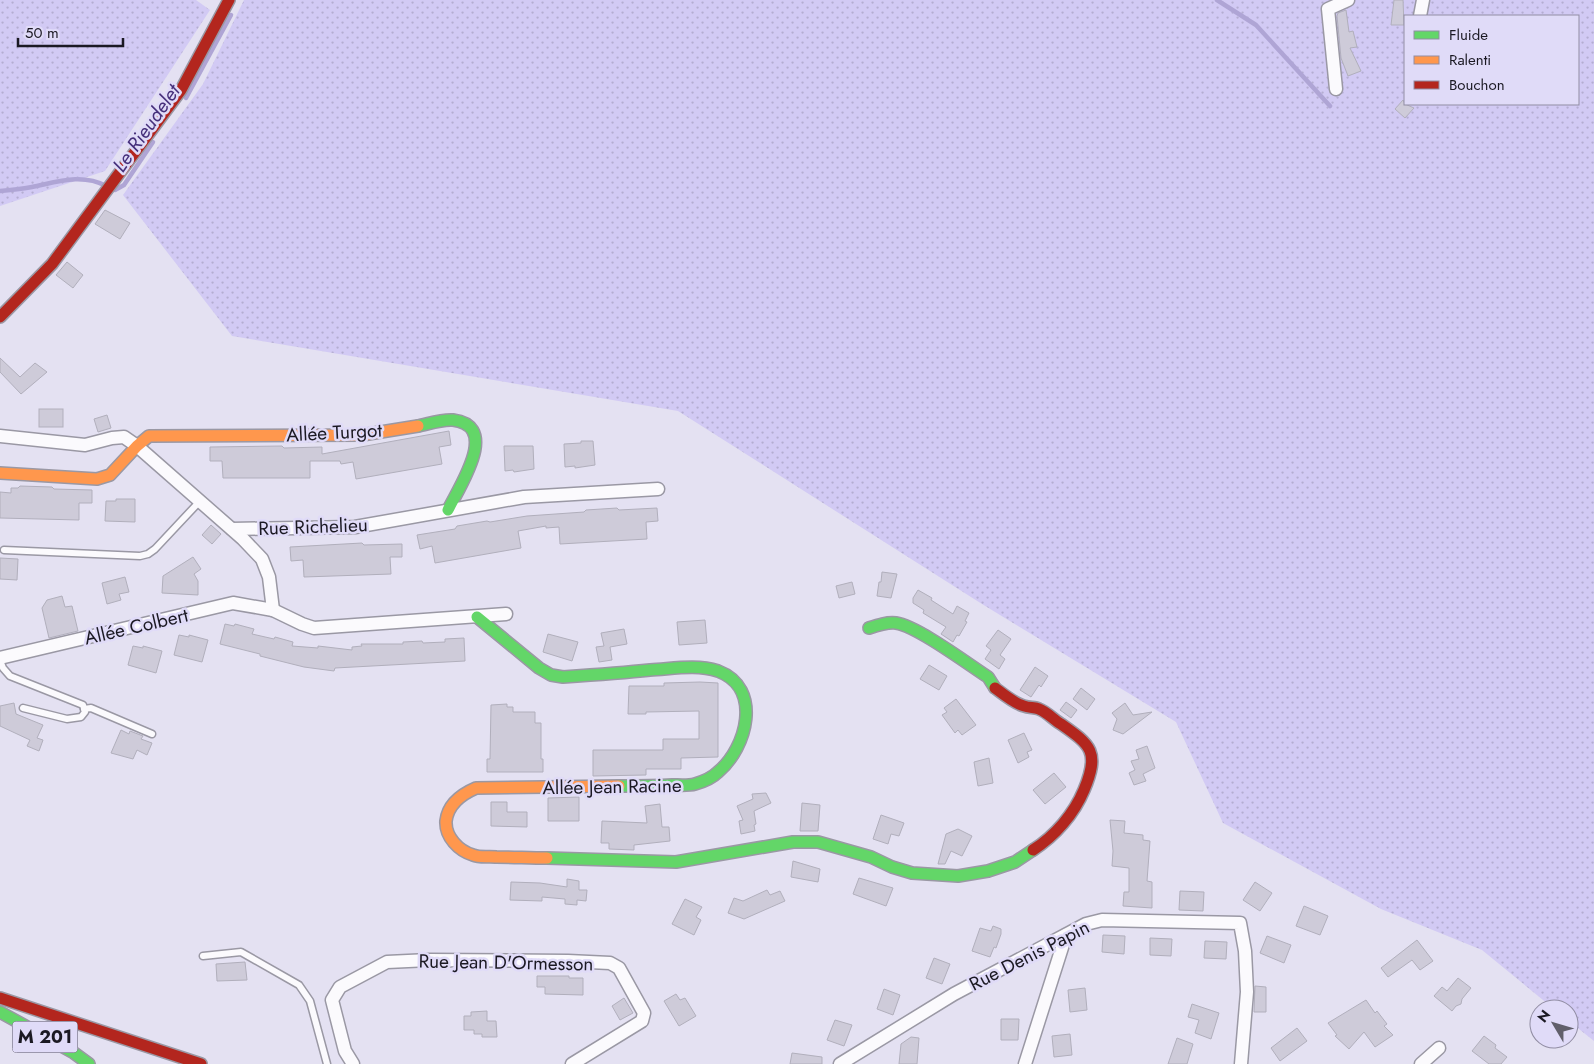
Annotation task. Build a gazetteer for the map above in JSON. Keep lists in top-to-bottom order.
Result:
{
  "streets": {
    "main road": ["Allée Turgot", "Allée Jean Racine", "M 201"],
    "street": [
      "Rue Richelieu",
      "Allée Colbert",
      "Rue Denis Papin",
      "Rue Jean D'Ormesson"
    ]
  },
  "crossings": [
    ["Allée Turgot", "Rue Richelieu"],
    ["Allée Colbert", "Allée Jean Racine"]
  ],
  "water": ["Le Rieudelet"],
  "legend": ["Fluide", "Ralenti", "Bouchon"],
  "scale_bar": "50 m",
  "north": "top left"
}
